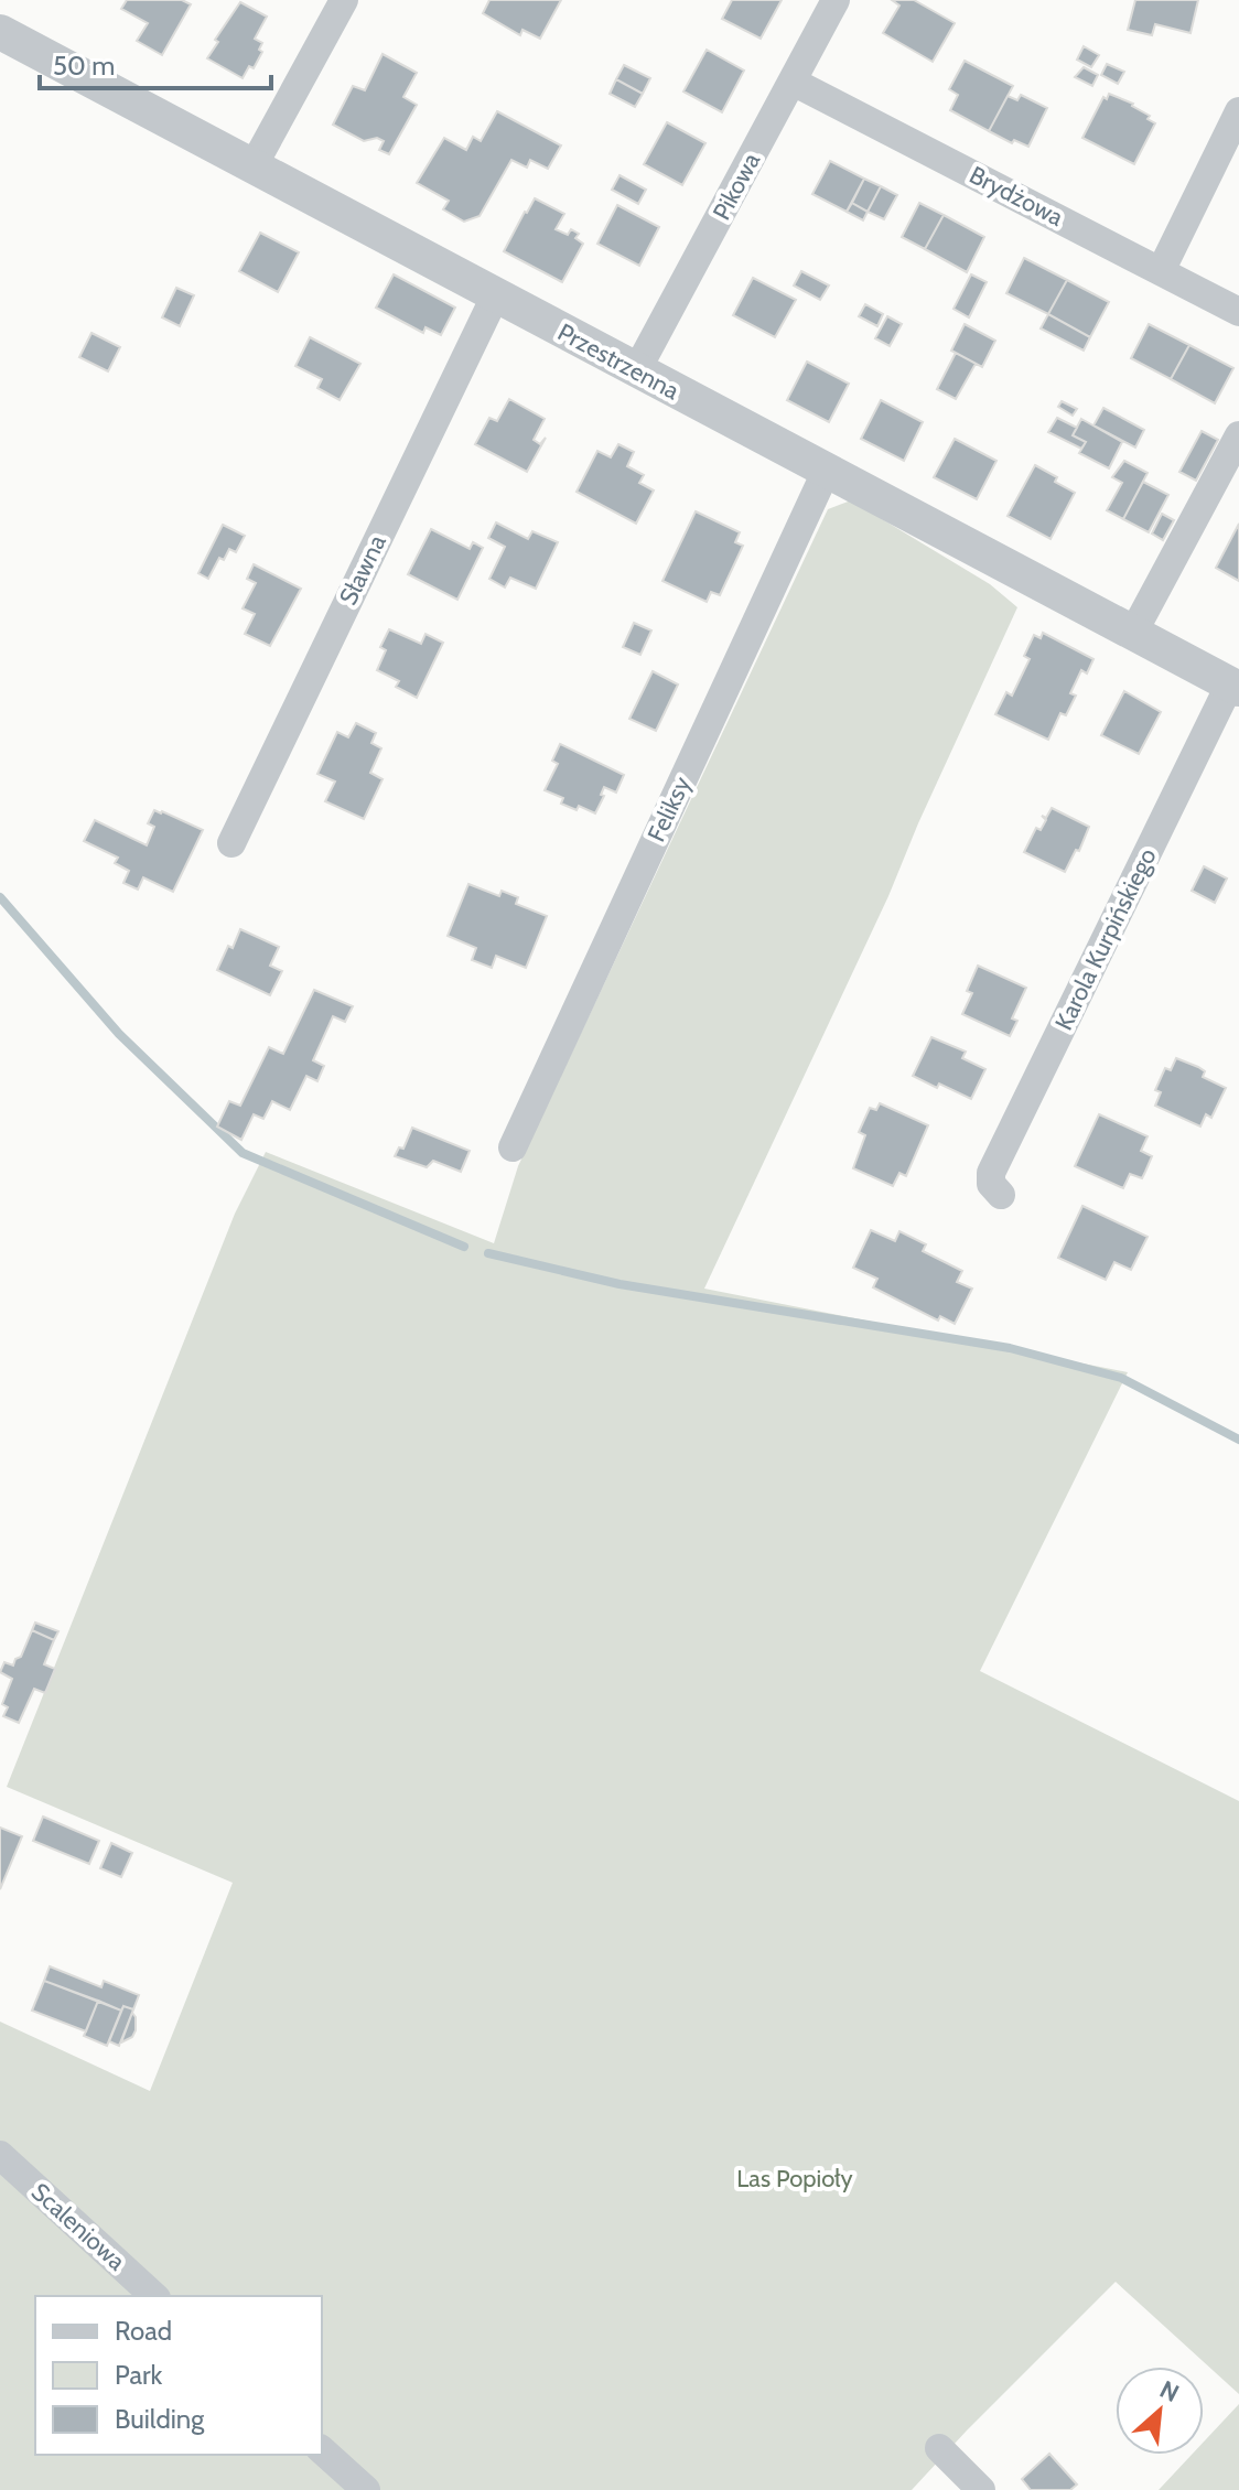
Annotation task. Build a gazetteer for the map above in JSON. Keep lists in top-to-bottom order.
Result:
{
  "streets": {
    "street": [
      "Pikowa",
      "Brydżowa",
      "Przestrzenna",
      "Sławna",
      "Feliksy",
      "Karola Kurpińskiego",
      "Scaleniowa"
    ]
  },
  "crossings": [
    ["Pikowa", "Brydżowa"],
    ["Pikowa", "Przestrzenna"],
    ["Przestrzenna", "Sławna"],
    ["Przestrzenna", "Feliksy"],
    ["Przestrzenna", "Karola Kurpińskiego"]
  ],
  "parks": ["Las Popioły"],
  "legend": ["Road", "Park", "Building"],
  "scale_bar": "50 m",
  "north": "top right"
}
